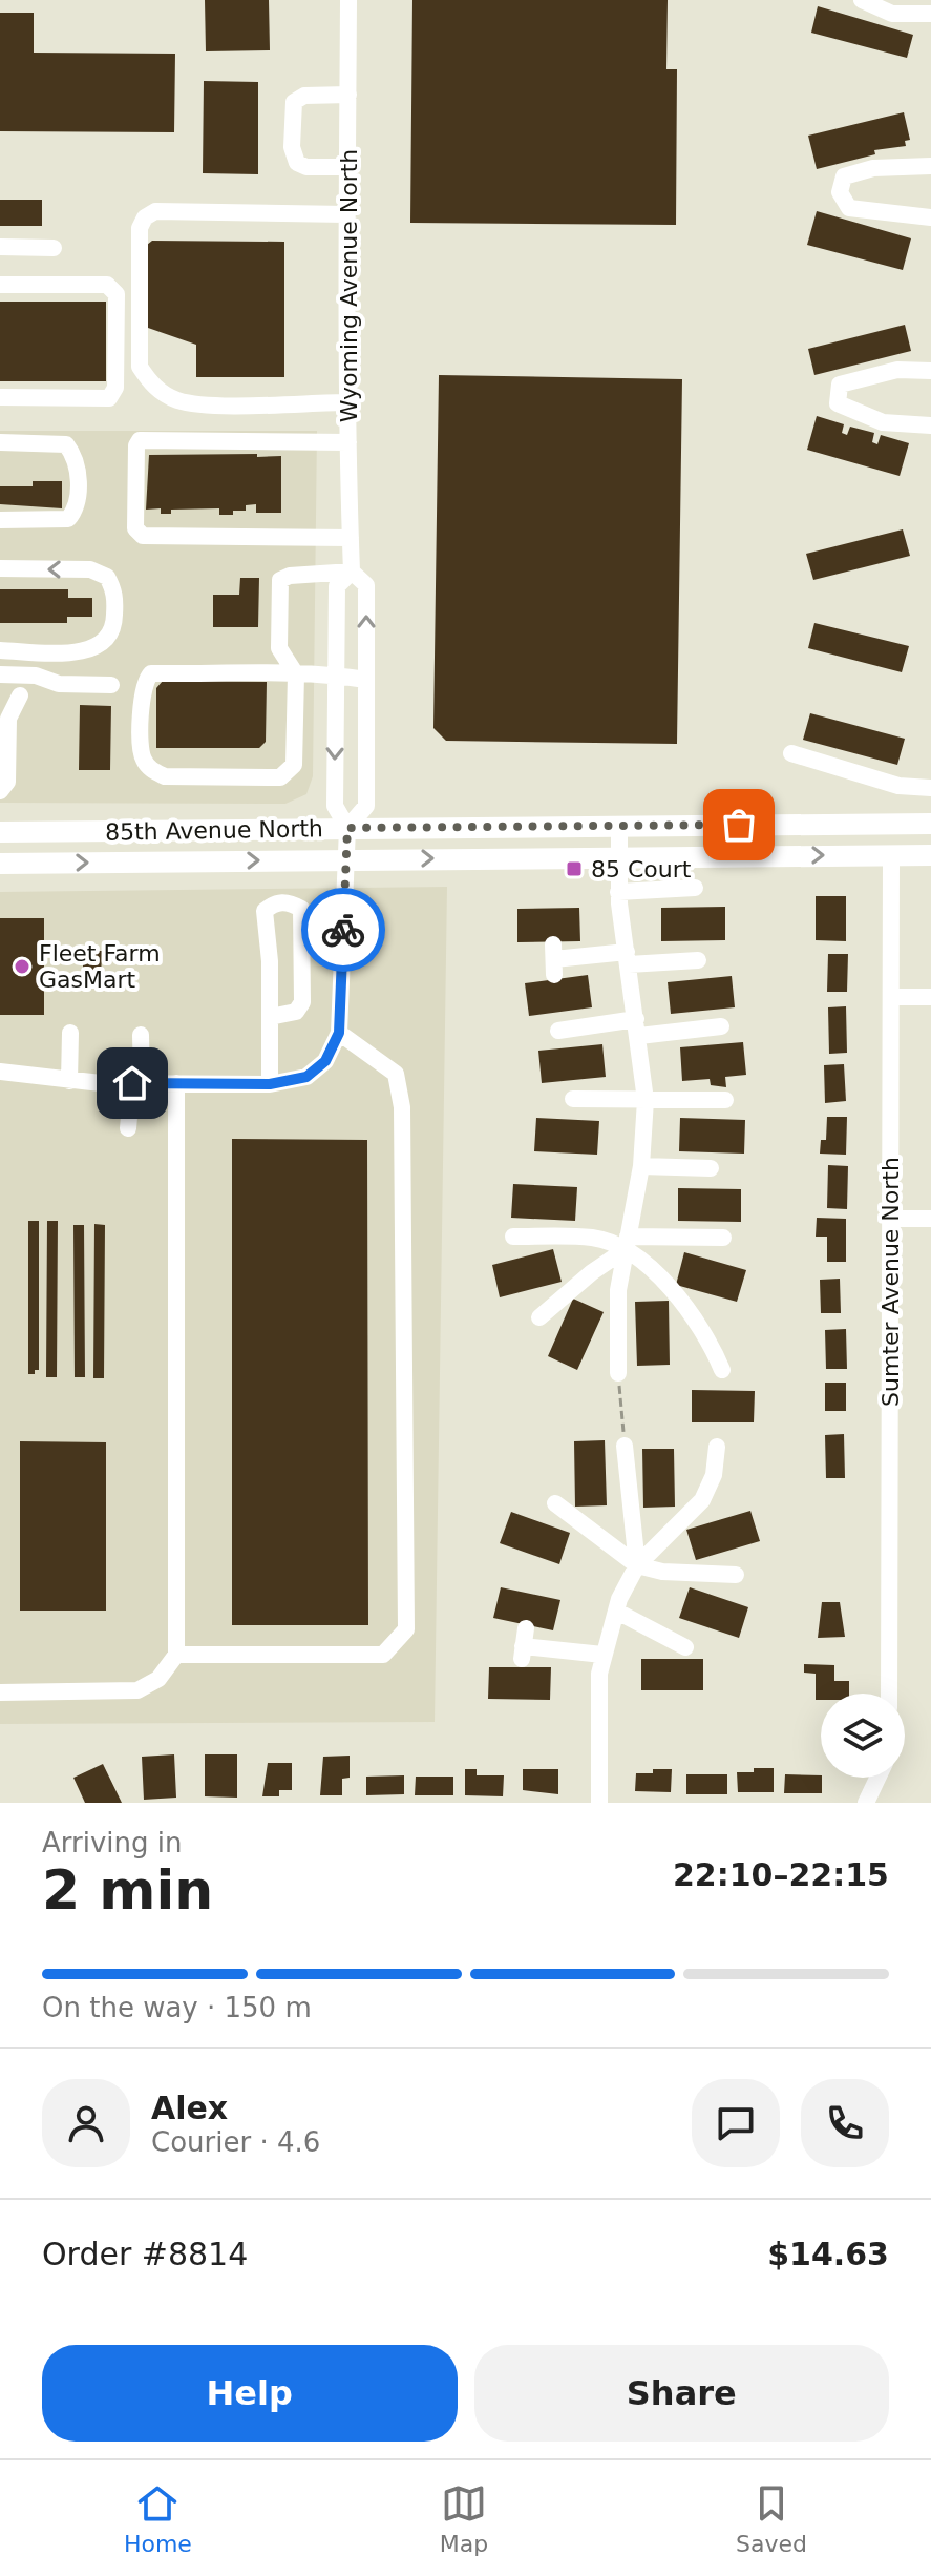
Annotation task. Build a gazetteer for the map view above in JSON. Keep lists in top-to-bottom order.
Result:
{
  "streets": {
    "main road": ["85th Avenue North"],
    "street": ["Wyoming Avenue North", "Sumter Avenue North"]
  },
  "crossings": [
    ["Wyoming Avenue North", "85th Avenue North"],
    ["85th Avenue North", "Sumter Avenue North"]
  ],
  "places": {
    "transit": ["85 Court"],
    "other": ["Fleet Farm GasMart"]
  },
  "page": {
    "heading": ["2 min", "Arriving in", "22:10–22:15"],
    "panel": [
      "Alex",
      "Courier · 4.6",
      "Order #8814",
      "$14.63"
    ],
    "bar": "On the way · 150 m",
    "buttons": ["Help", "Share"],
    "tabs": ["Home", "Map", "Saved"]
  }
}
